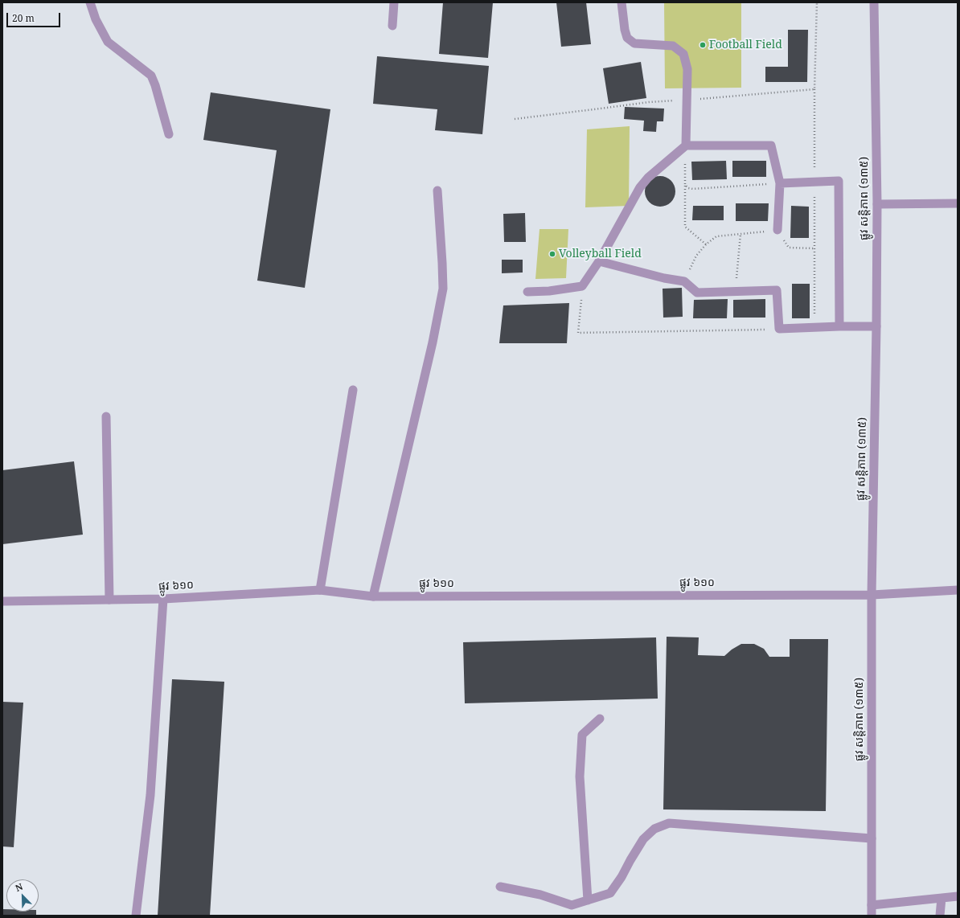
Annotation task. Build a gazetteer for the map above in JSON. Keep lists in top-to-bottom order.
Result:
{
  "streets": {
    "street": ["ផ្លូវ សន្តិភាព (១៣៥)", "ផ្លូវ ៦១០"]
  },
  "crossings": [
    ["ផ្លូវ សន្តិភាព (១៣៥)", "ផ្លូវ ៦១០"]
  ],
  "places": ["Football Field", "Volleyball Field"],
  "scale_bar": "20 m",
  "north": "top left"
}
